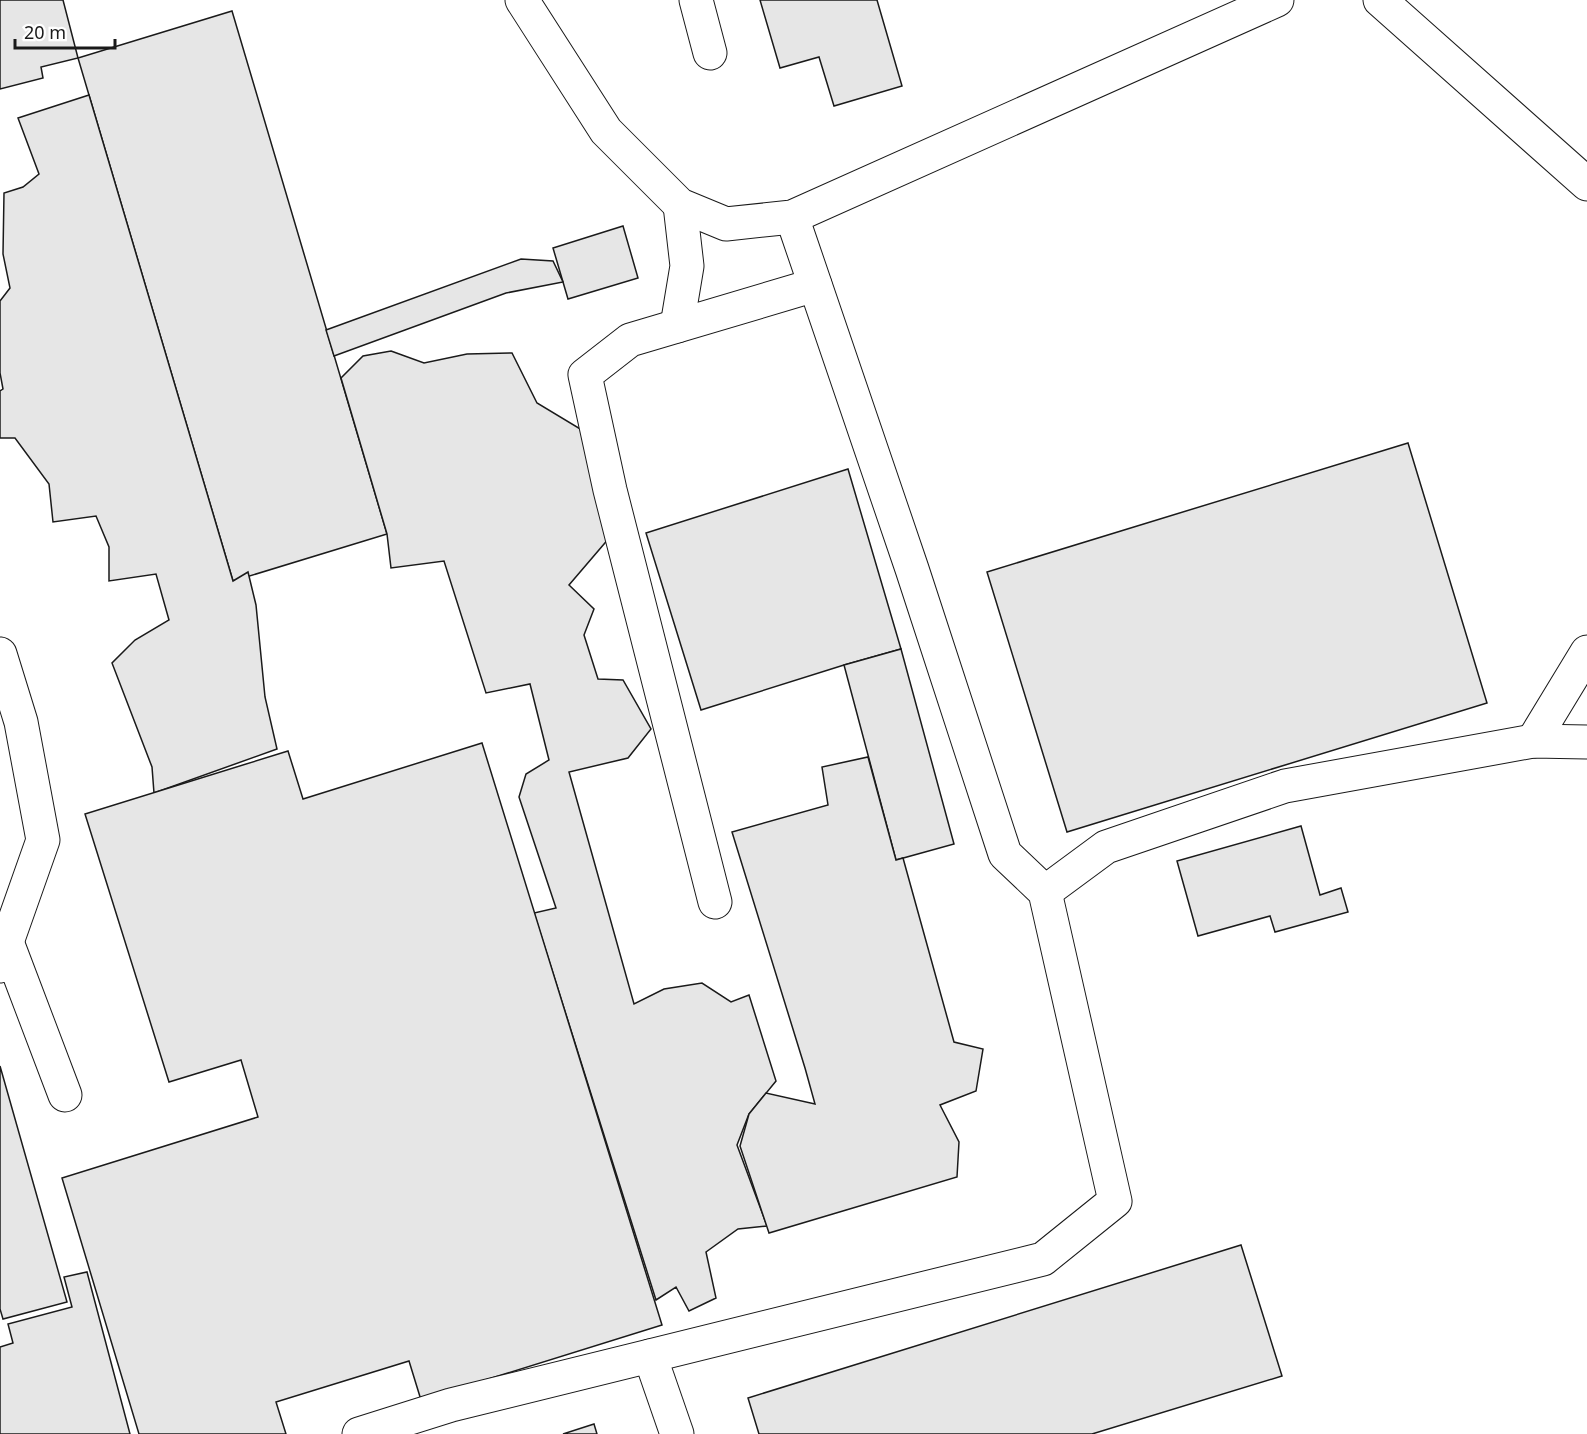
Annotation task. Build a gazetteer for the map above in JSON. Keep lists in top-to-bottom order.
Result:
{
  "scale_bar": "20 m"
}
